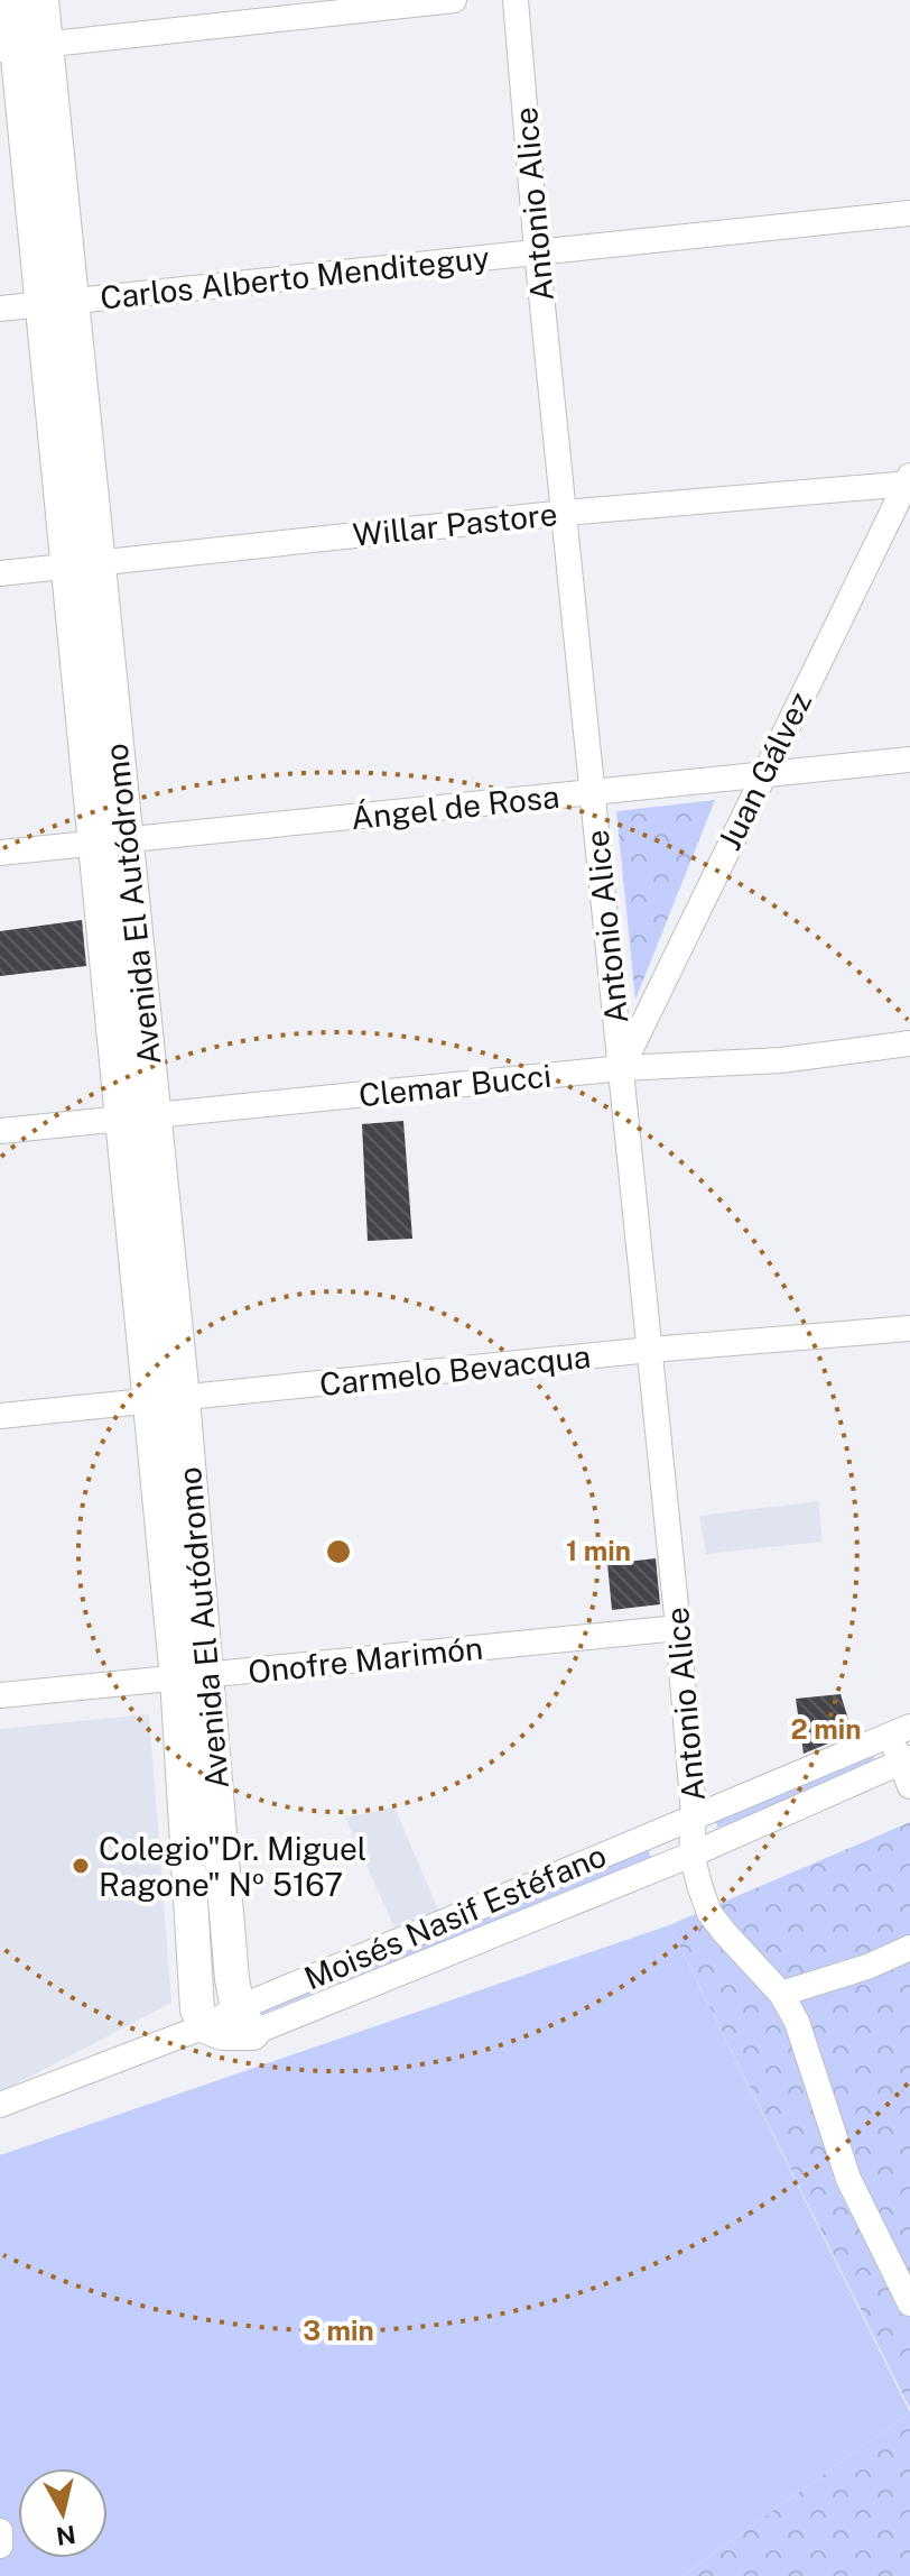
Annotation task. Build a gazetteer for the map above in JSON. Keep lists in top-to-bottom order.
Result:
{
  "streets": {
    "street": [
      "Antonio Alice",
      "Carlos Alberto Menditeguy",
      "Willar Pastore",
      "Juan Gálvez",
      "Ángel de Rosa",
      "Avenida El Autódromo",
      "Clemar Bucci",
      "Carmelo Bevacqua",
      "Onofre Marimón",
      "Moisés Nasif Estéfano"
    ]
  },
  "crossings": [
    ["Antonio Alice", "Carlos Alberto Menditeguy"],
    ["Antonio Alice", "Willar Pastore"],
    ["Antonio Alice", "Juan Gálvez"],
    ["Antonio Alice", "Ángel de Rosa"],
    ["Antonio Alice", "Clemar Bucci"],
    ["Antonio Alice", "Carmelo Bevacqua"],
    ["Antonio Alice", "Onofre Marimón"],
    ["Antonio Alice", "Moisés Nasif Estéfano"],
    ["Carlos Alberto Menditeguy", "Avenida El Autódromo"],
    ["Willar Pastore", "Juan Gálvez"],
    ["Willar Pastore", "Avenida El Autódromo"],
    ["Juan Gálvez", "Ángel de Rosa"],
    ["Juan Gálvez", "Clemar Bucci"],
    ["Ángel de Rosa", "Avenida El Autódromo"],
    ["Avenida El Autódromo", "Clemar Bucci"],
    ["Avenida El Autódromo", "Carmelo Bevacqua"],
    ["Avenida El Autódromo", "Onofre Marimón"],
    ["Avenida El Autódromo", "Moisés Nasif Estéfano"]
  ],
  "places": ["Colegio\"Dr. Miguel Ragone\" Nº 5167"],
  "north": "bottom",
  "rings": ["1 min", "2 min", "3 min"]
}
